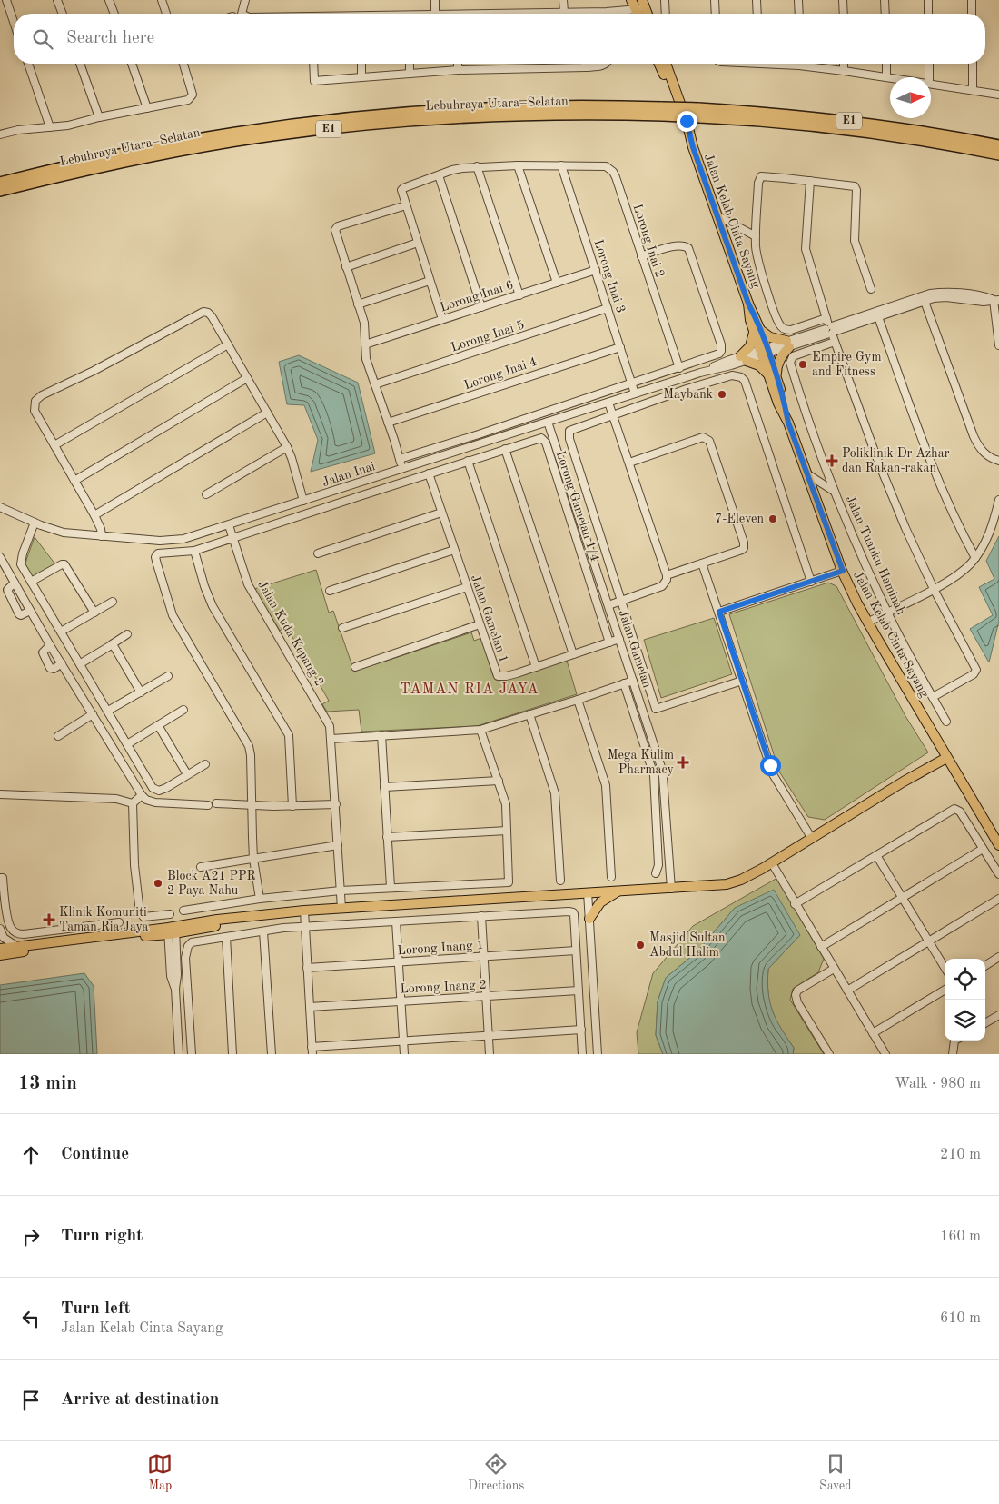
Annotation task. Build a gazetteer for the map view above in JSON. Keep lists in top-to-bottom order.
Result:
{
  "streets": {
    "highway": ["Lebuhraya Utara–Selatan", "E1"],
    "main road": ["Jalan Kelab Cinta Sayang"],
    "street": [
      "Lorong Inai 2",
      "Lorong Inai 3",
      "Lorong Inai 6",
      "Lorong Inai 5",
      "Lorong Inai 4",
      "Jalan Inai",
      "Lorong Gamelan 1/4",
      "Jalan Tuanku Haminah",
      "Jalan Gamelan 1",
      "Jalan Kuda Kepang 2",
      "Jalan Gamelan",
      "Lorong Inang 1",
      "Lorong Inang 2"
    ]
  },
  "crossings": [
    ["Jalan Kelab Cinta Sayang", "Jalan Inai"],
    ["Lorong Inai 2", "Lorong Inai 3"],
    ["Lorong Inai 3", "Lorong Inai 6"],
    ["Lorong Inai 3", "Lorong Inai 5"],
    ["Lorong Inai 3", "Lorong Inai 4"],
    ["Lorong Inai 3", "Jalan Inai"],
    ["Jalan Inai", "Jalan Kuda Kepang 2"],
    ["Jalan Inai", "Jalan Gamelan"],
    ["Lorong Gamelan 1/4", "Jalan Gamelan 1"],
    ["Lorong Gamelan 1/4", "Jalan Kuda Kepang 2"],
    ["Jalan Gamelan 1", "Jalan Gamelan"]
  ],
  "districts": ["TAMAN RIA JAYA"],
  "places": {
    "other": [
      "Empire Gym and Fitness",
      "Maybank",
      "7-Eleven",
      "Block A21 PPR 2 Paya Nahu",
      "Masjid Sultan Abdul Halim"
    ],
    "health": ["Poliklinik Dr Azhar dan Rakan-rakan", "Mega Kulim Pharmacy", "Klinik Komuniti Taman Ria Jaya"]
  },
  "north": "right",
  "page": {
    "search": "Search here",
    "heading": ["13 min", "Walk · 980 m"],
    "list": [
      ["Continue", "210 m"],
      ["Turn right", "160 m"],
      ["Turn left", "Jalan Kelab Cinta Sayang", "610 m"],
      "Arrive at destination"
    ],
    "nav": ["Map", "Directions", "Saved"]
  }
}
